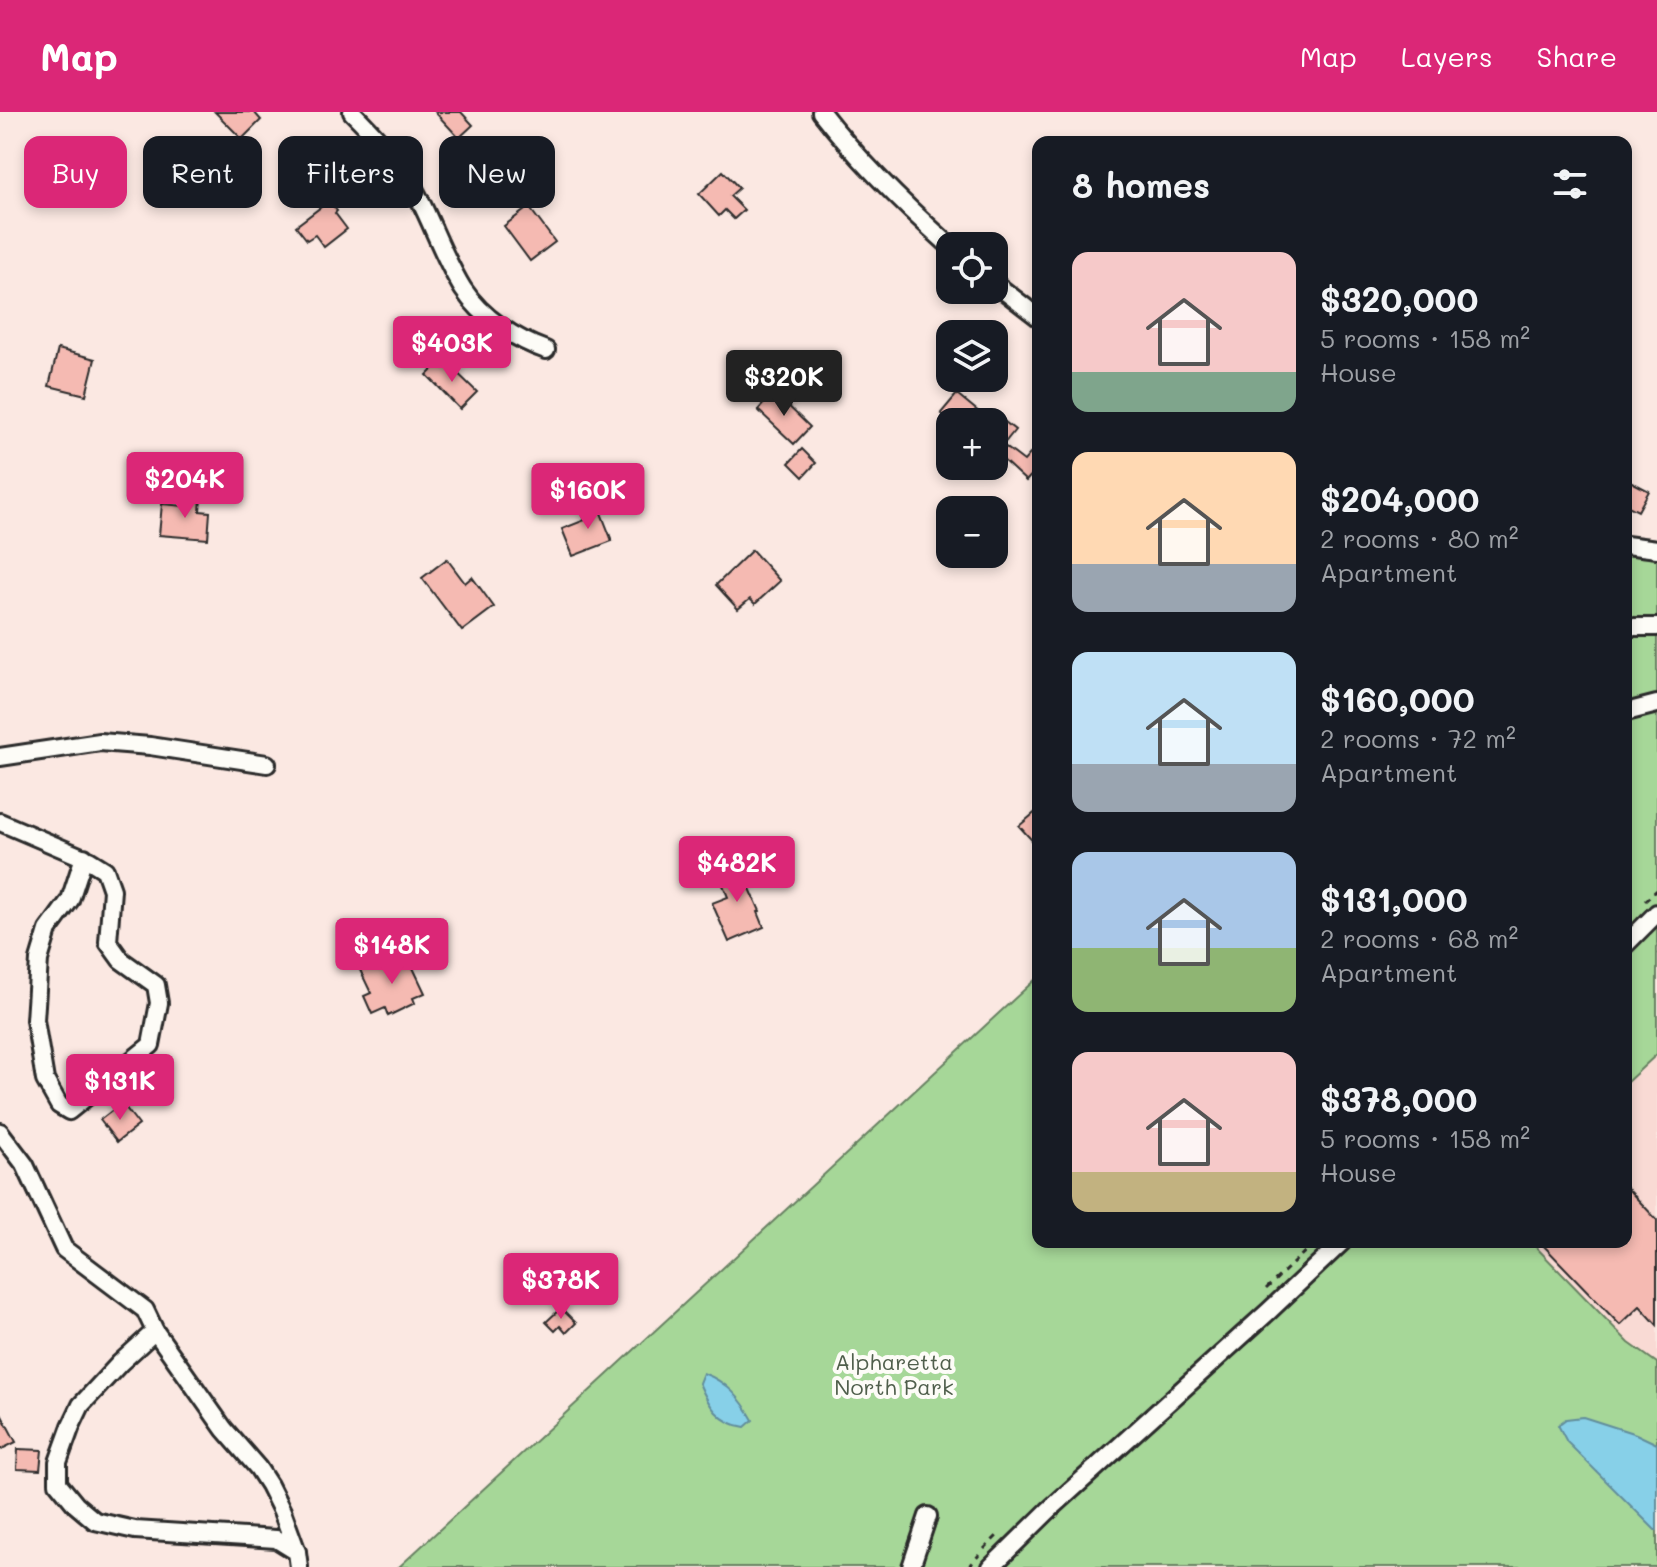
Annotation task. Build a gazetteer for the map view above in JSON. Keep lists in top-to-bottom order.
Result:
{
  "parks": ["Alpharetta North Park"],
  "page": {
    "header": "Map",
    "nav": ["Map", "Layers", "Share"],
    "chip": [
      "Buy",
      "Rent",
      "Filters",
      "New"
    ],
    "heading": "8 homes",
    "map_buttons": ["+", "−"],
    "list": [
      {
        "name": "$320,000",
        "note": "5 rooms · 158 m² · House"
      },
      {
        "name": "$204,000",
        "note": "2 rooms · 80 m² · Apartment"
      },
      {
        "name": "$160,000",
        "note": "2 rooms · 72 m² · Apartment"
      },
      {
        "name": "$131,000",
        "note": "2 rooms · 68 m² · Apartment"
      },
      {
        "name": "$378,000",
        "note": "5 rooms · 158 m² · House"
      }
    ],
    "price": [
      "$403K",
      "$320K",
      "$204K",
      "$160K",
      "$482K",
      "$148K",
      "$131K",
      "$378K"
    ]
  }
}
